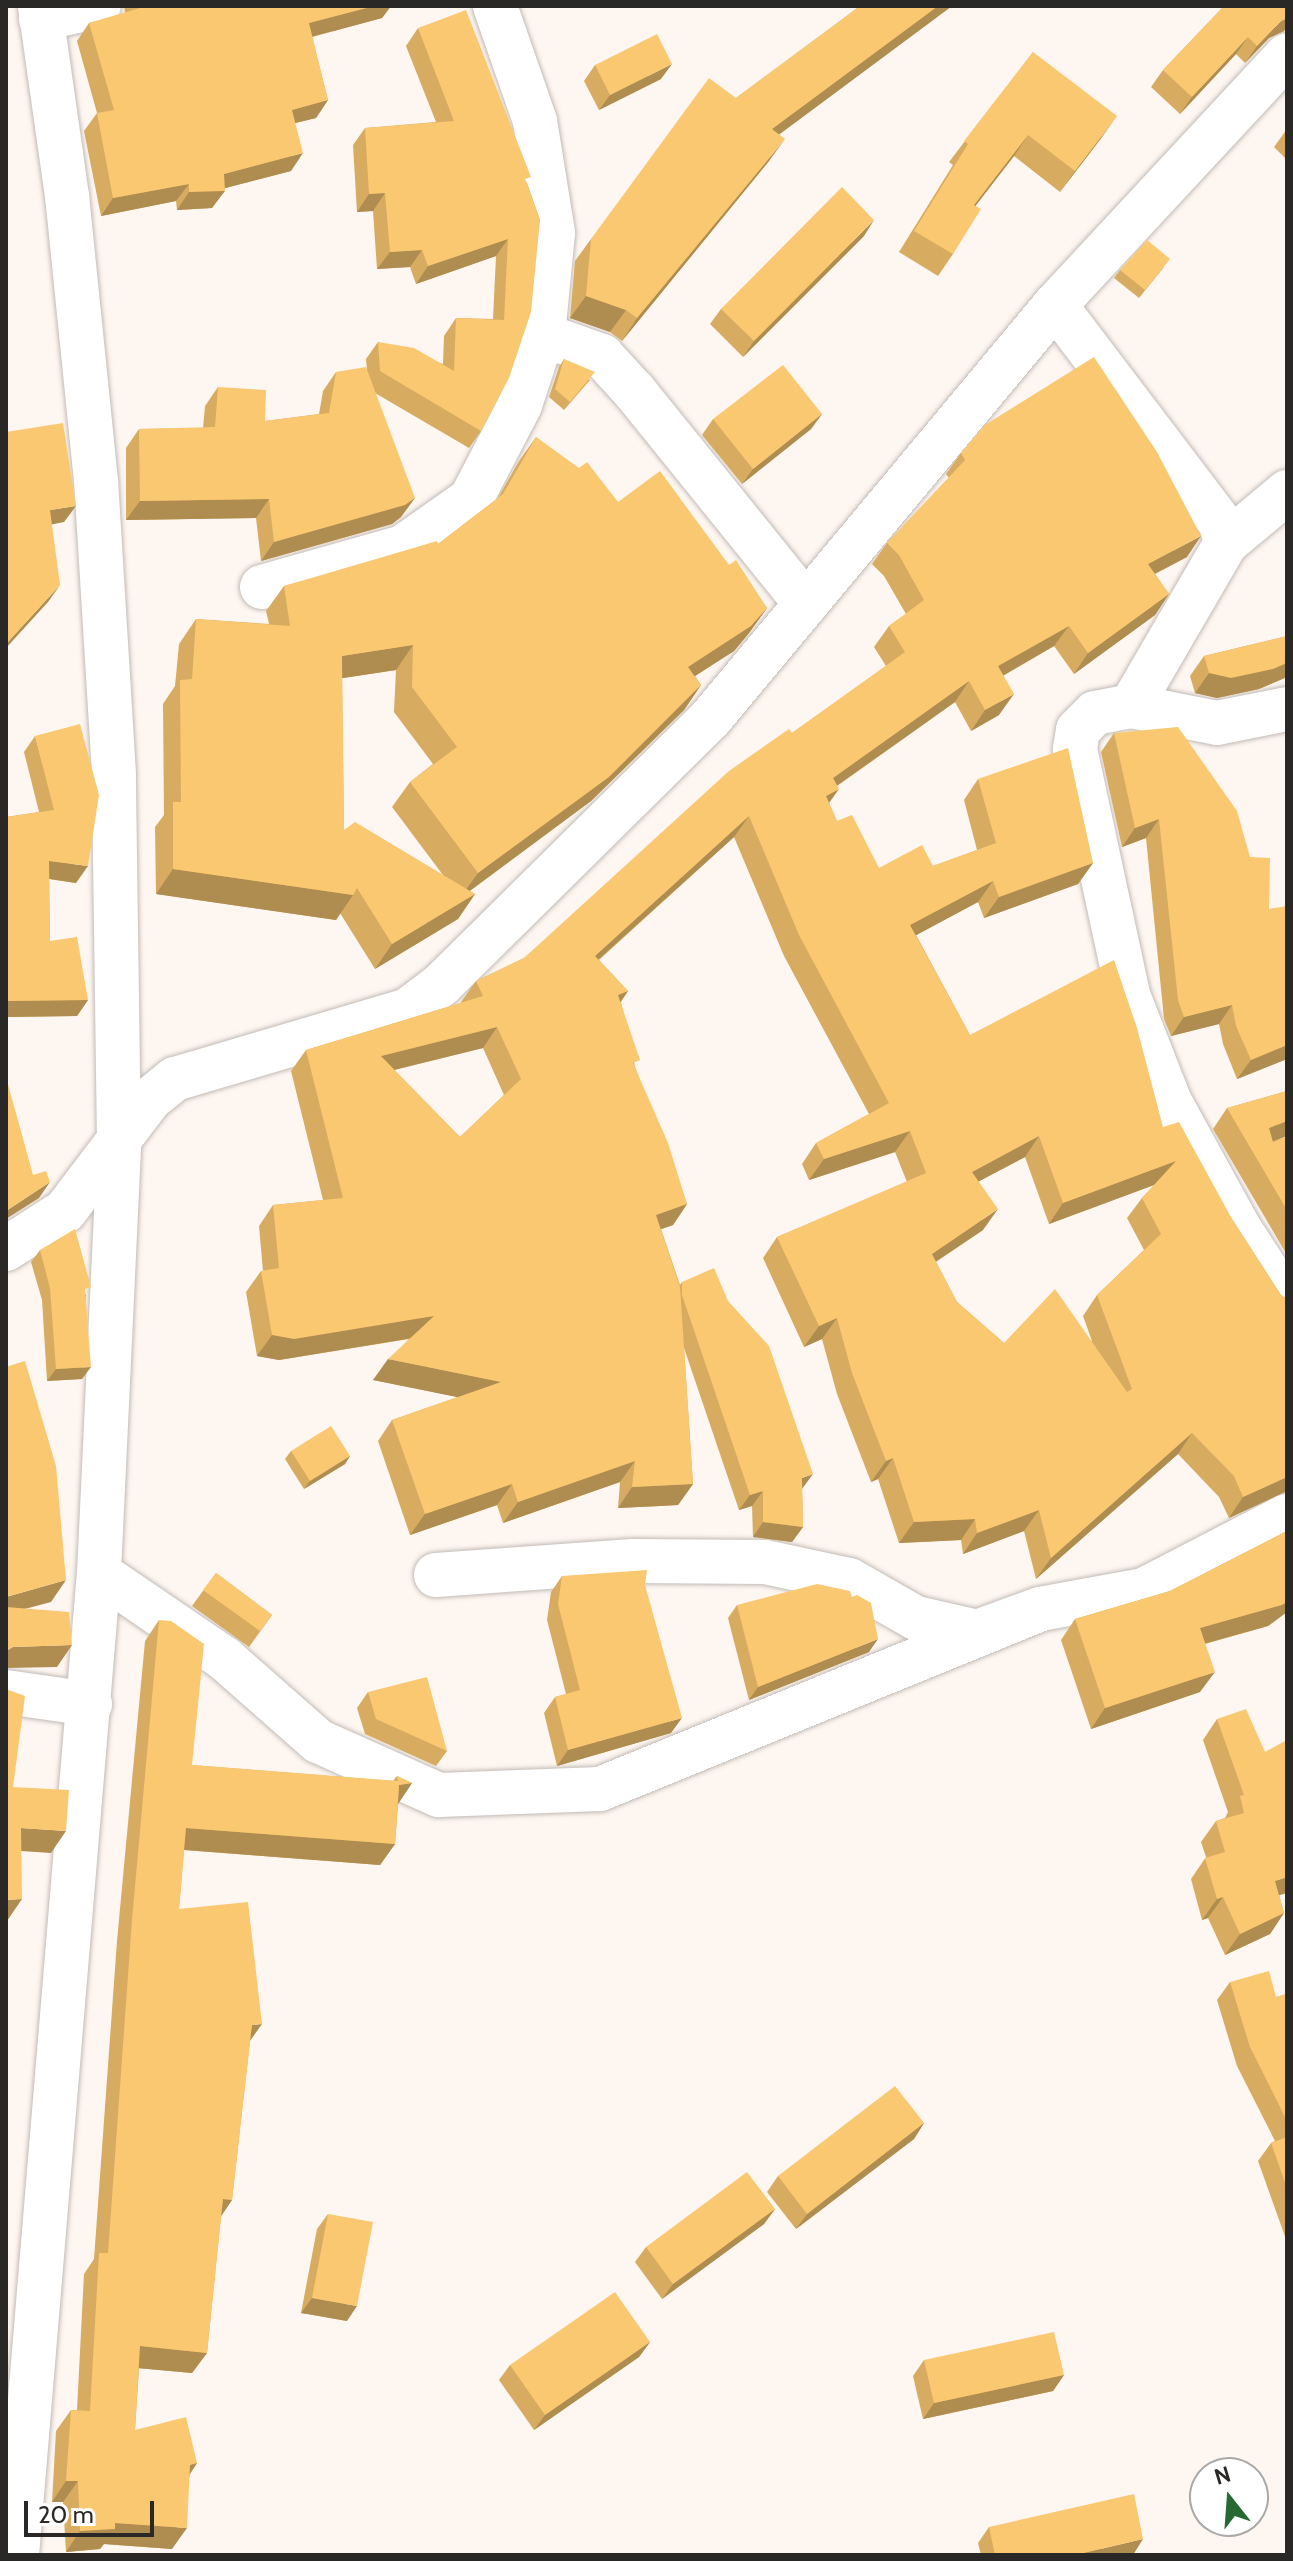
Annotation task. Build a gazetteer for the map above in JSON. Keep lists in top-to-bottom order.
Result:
{
  "scale_bar": "20 m",
  "north": "top"
}
